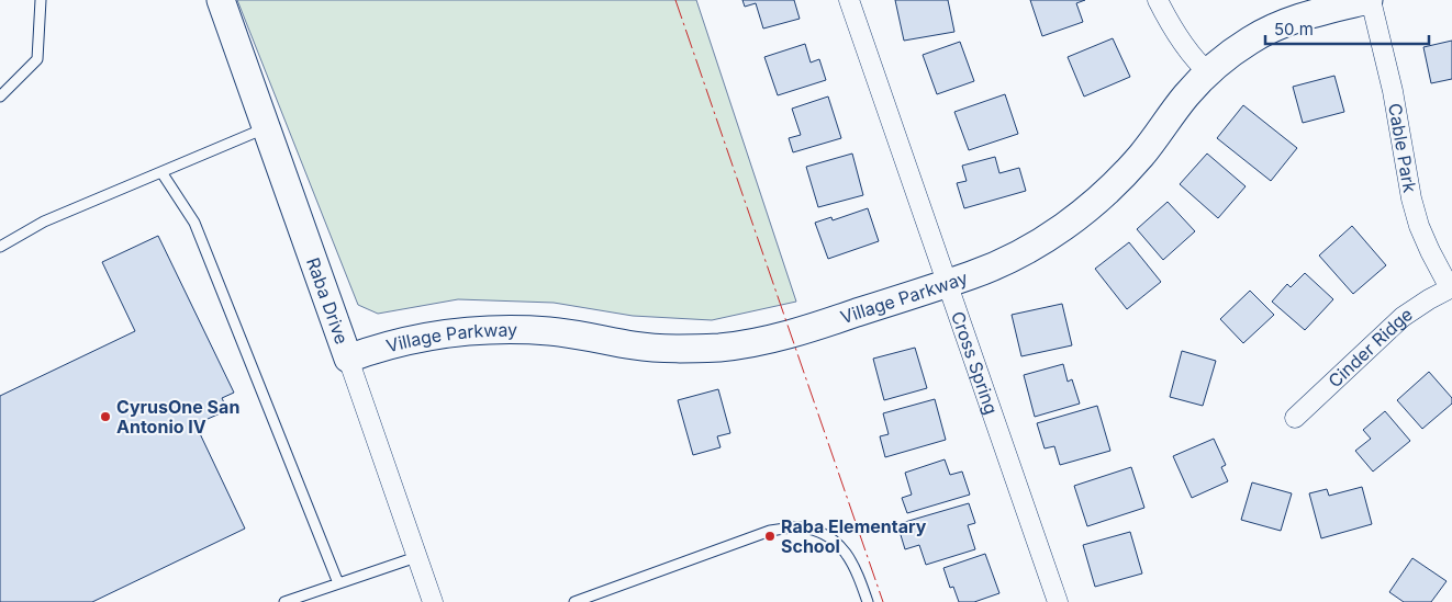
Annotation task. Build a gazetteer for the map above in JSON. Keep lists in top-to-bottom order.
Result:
{
  "streets": {
    "street": [
      "Cable Park",
      "Village Parkway",
      "Raba Drive",
      "Cinder Ridge",
      "Cross Spring"
    ]
  },
  "crossings": [
    ["Cable Park", "Village Parkway"],
    ["Cable Park", "Cinder Ridge"],
    ["Village Parkway", "Raba Drive"],
    ["Village Parkway", "Cross Spring"]
  ],
  "places": ["CyrusOne San Antonio IV", "Raba Elementary School"],
  "scale_bar": "50 m"
}
